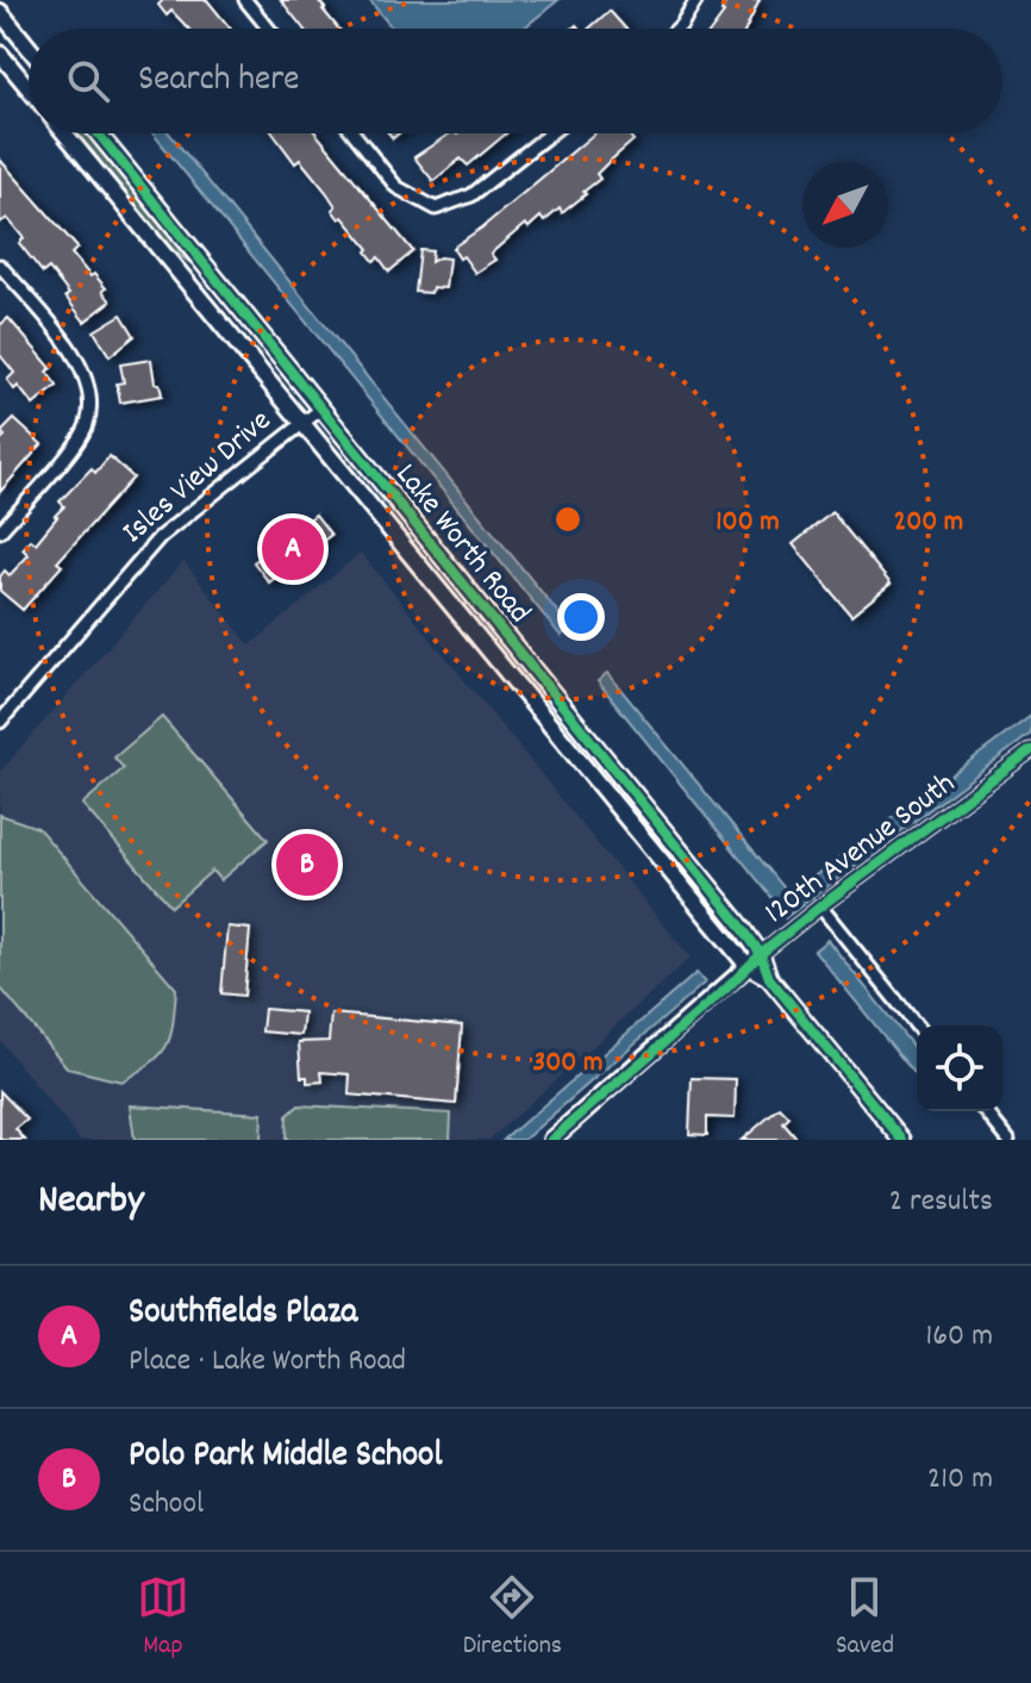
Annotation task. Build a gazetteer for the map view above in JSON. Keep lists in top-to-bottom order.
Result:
{
  "streets": {
    "street": ["Isles View Drive", "Lake Worth Road", "120th Avenue South"]
  },
  "crossings": [
    ["Isles View Drive", "Lake Worth Road"],
    ["Lake Worth Road", "120th Avenue South"]
  ],
  "north": "bottom left",
  "page": {
    "search": "Search here",
    "pins": ["A", "B"],
    "heading": ["Nearby", "2 results"],
    "list": [
      {
        "mark": "A",
        "name": "Southfields Plaza",
        "note": "Place · Lake Worth Road",
        "value": "160 m"
      },
      {
        "mark": "B",
        "name": "Polo Park Middle School",
        "note": "School",
        "value": "210 m"
      }
    ],
    "nav": ["Map", "Directions", "Saved"]
  },
  "rings": ["100 m", "200 m", "300 m"]
}
